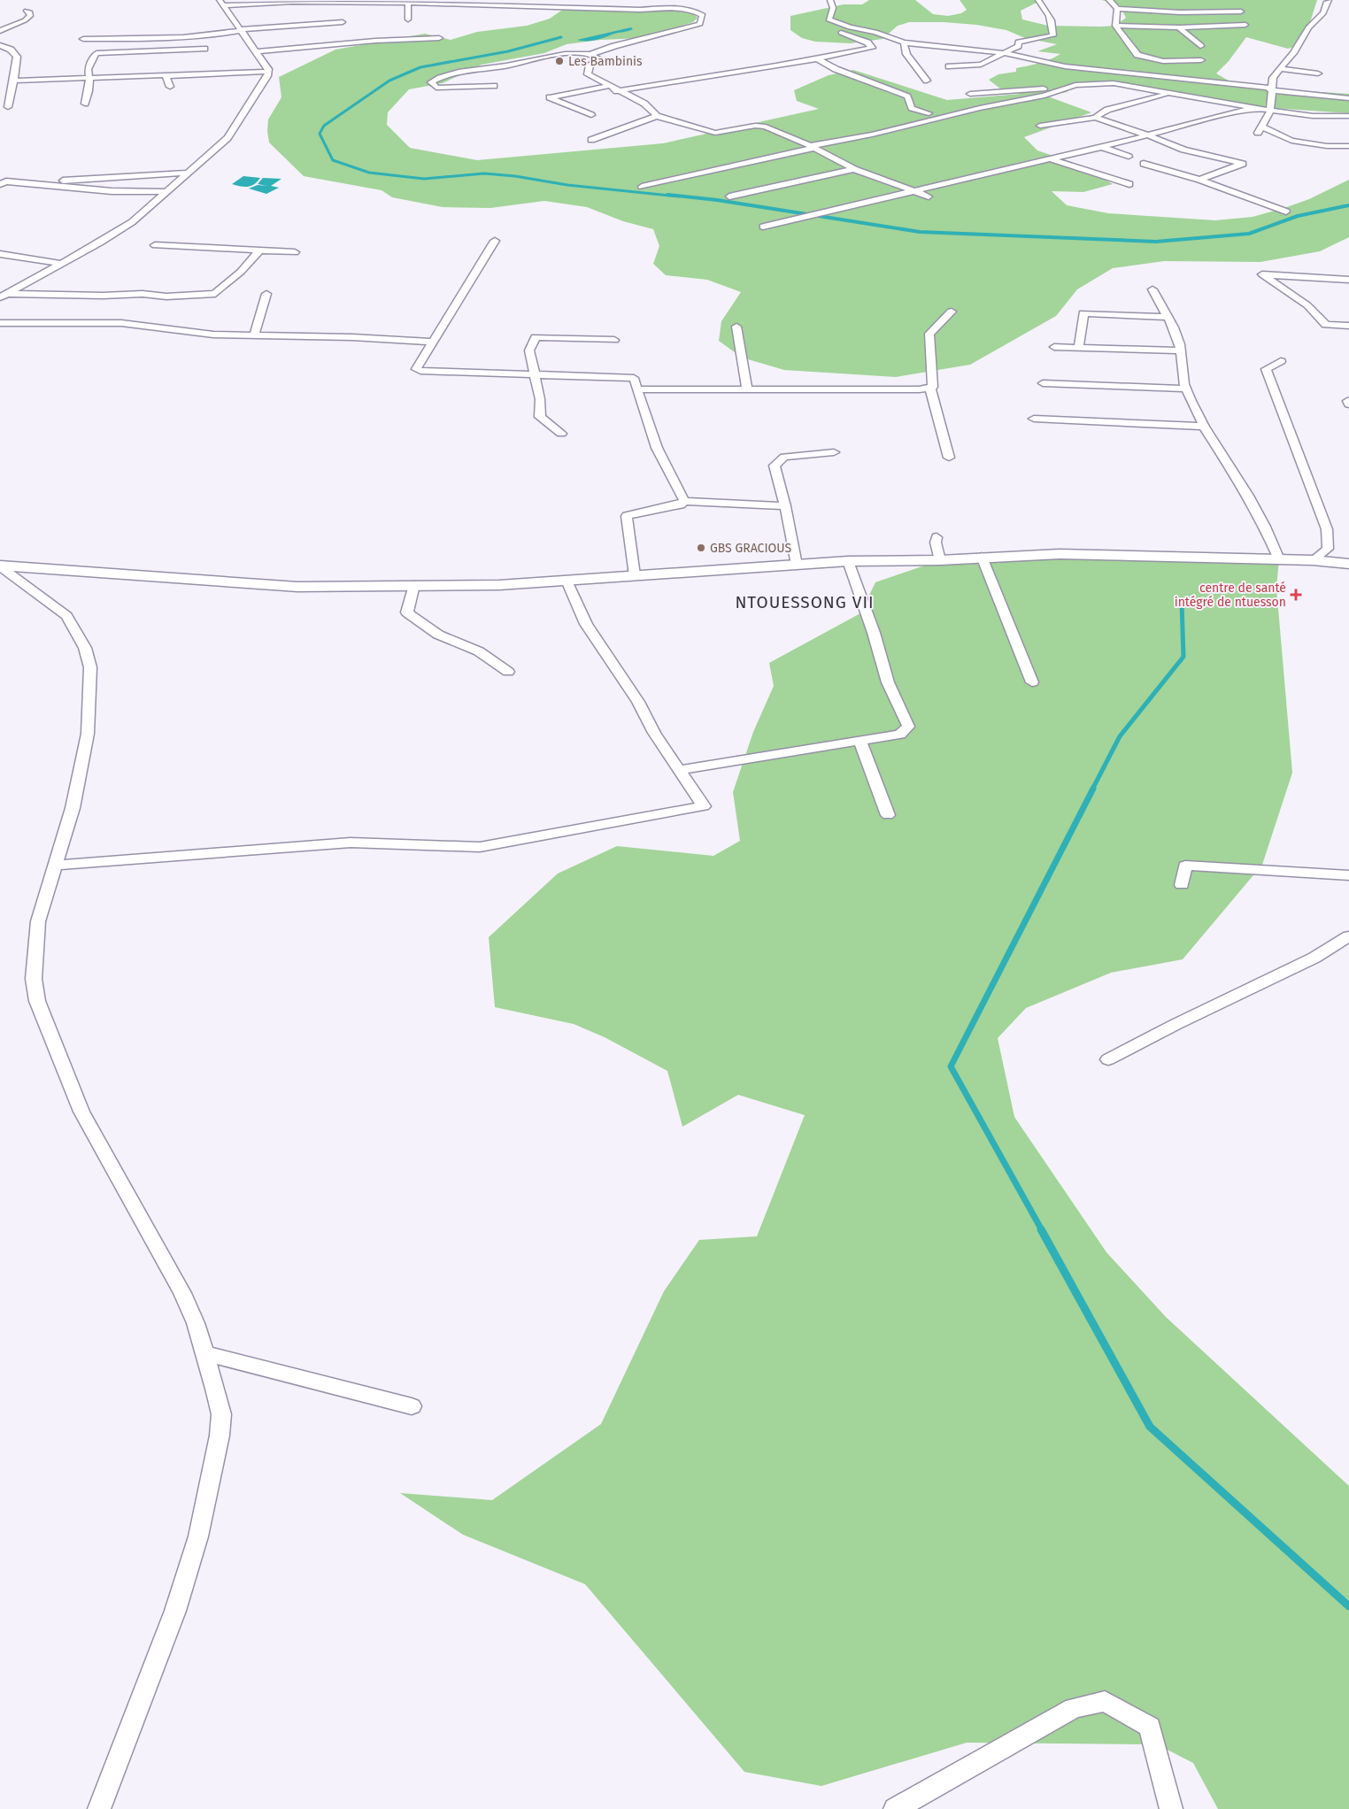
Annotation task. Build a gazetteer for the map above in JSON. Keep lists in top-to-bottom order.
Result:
{
  "districts": ["NTOUESSONG VII"],
  "places": {
    "other": ["Les Bambinis", "GBS GRACIOUS"],
    "health": ["centre de santé intégré de ntuesson"]
  }
}
